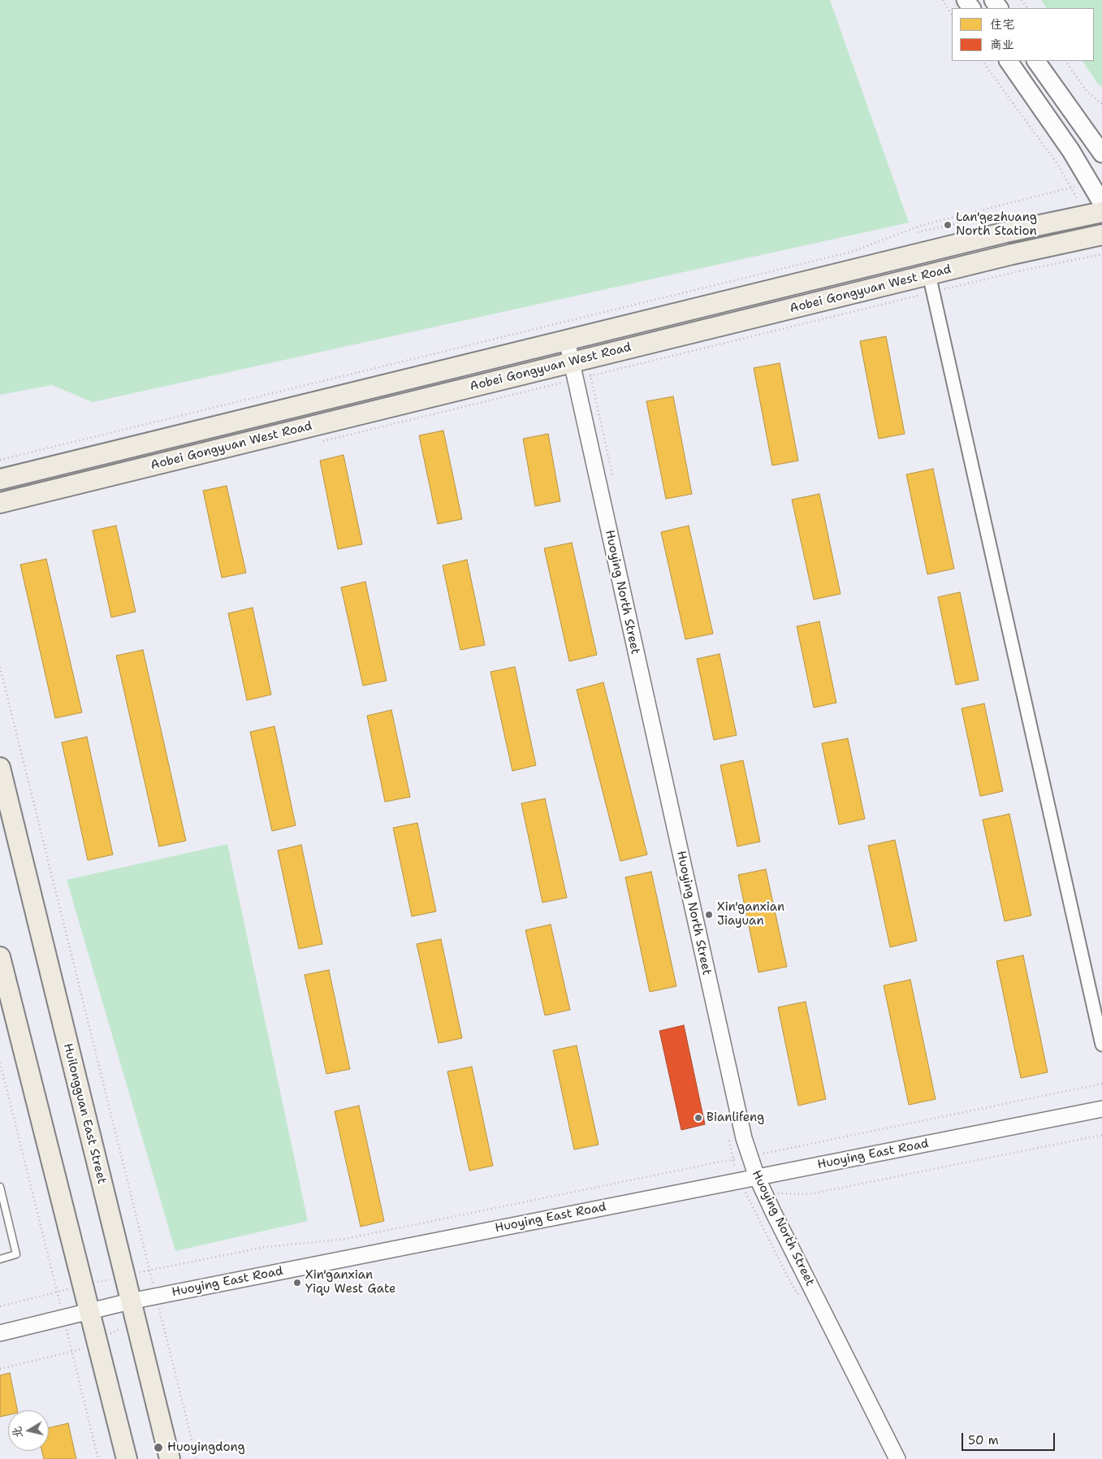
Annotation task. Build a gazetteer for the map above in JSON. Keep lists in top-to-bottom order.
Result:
{
  "streets": {
    "main road": ["Aobei Gongyuan West Road", "Huilongguan East Street"],
    "street": ["Huoying North Street", "Huoying East Road"]
  },
  "crossings": [
    ["Aobei Gongyuan West Road", "Huoying North Street"],
    ["Huoying North Street", "Huoying East Road"],
    ["Huilongguan East Street", "Huoying East Road"]
  ],
  "places": [
    "Lan'gezhuang North Station",
    "Xin'ganxian Jiayuan",
    "Bianlifeng",
    "Xin'ganxian Yiqu West Gate",
    "Huoyingdong"
  ],
  "legend": ["住宅", "商业"],
  "scale_bar": "50 m",
  "north": "left"
}
